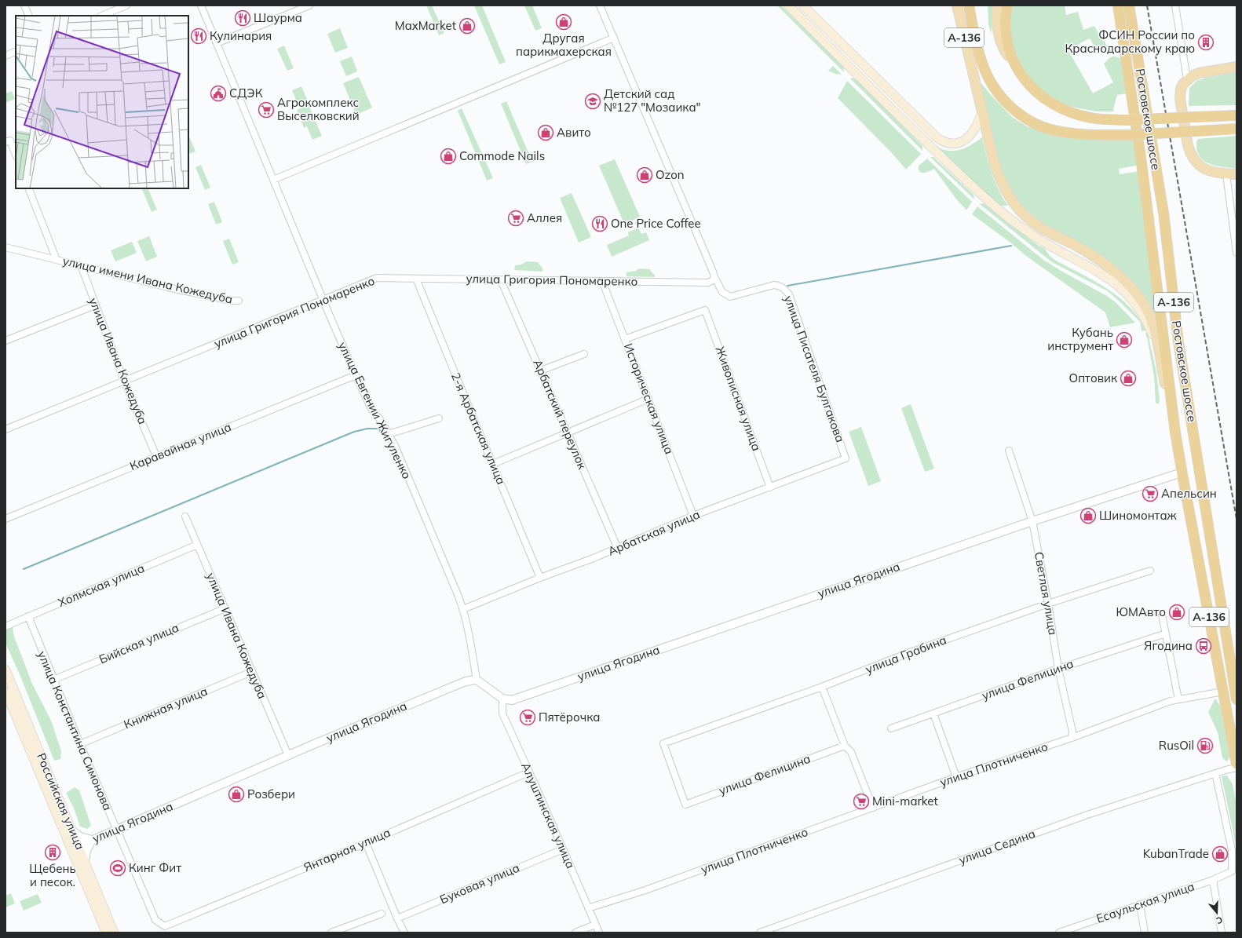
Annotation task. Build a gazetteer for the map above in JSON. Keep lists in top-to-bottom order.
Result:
{
  "streets": {
    "highway": ["А-136", "Ростовское шоссе"],
    "main road": ["Российская улица"],
    "street": [
      "улица имени Ивана Кожедуба",
      "улица Григория Пономаренко",
      "улица Ивана Кожедуба",
      "улица Писателя Булгакова",
      "Историческая улица",
      "Живописная улица",
      "улица Евгении Жигуленко",
      "Арбатский переулок",
      "2-я Арбатская улица",
      "Каравайная улица",
      "Арбатская улица",
      "улица Ягодина",
      "Холмская улица",
      "Светлая улица",
      "Бийская улица",
      "улица Грабина",
      "улица Фелицина",
      "Книжная улица",
      "улица Константина Симонова",
      "улица Плотниченко",
      "Алуштинская улица",
      "улица Седина",
      "Янтарная улица",
      "Буковая улица",
      "Есаульская улица"
    ]
  },
  "crossings": [
    ["А-136", "Ростовское шоссе"],
    ["Ростовское шоссе", "улица Ягодина"],
    ["Ростовское шоссе", "улица Плотниченко"],
    ["улица имени Ивана Кожедуба", "улица Ивана Кожедуба"],
    ["улица Григория Пономаренко", "улица Ивана Кожедуба"],
    ["улица Григория Пономаренко", "улица Писателя Булгакова"],
    ["улица Григория Пономаренко", "Историческая улица"],
    ["улица Григория Пономаренко", "улица Евгении Жигуленко"],
    ["улица Григория Пономаренко", "Арбатский переулок"],
    ["улица Григория Пономаренко", "2-я Арбатская улица"],
    ["улица Ивана Кожедуба", "Каравайная улица"],
    ["улица Ивана Кожедуба", "улица Ягодина"],
    ["улица Ивана Кожедуба", "Холмская улица"],
    ["улица Ивана Кожедуба", "Бийская улица"],
    ["улица Ивана Кожедуба", "Книжная улица"],
    ["улица Писателя Булгакова", "Арбатская улица"],
    ["Историческая улица", "Живописная улица"],
    ["Историческая улица", "Арбатская улица"],
    ["Живописная улица", "Арбатская улица"],
    ["улица Евгении Жигуленко", "Каравайная улица"],
    ["улица Евгении Жигуленко", "Арбатская улица"],
    ["улица Евгении Жигуленко", "улица Ягодина"],
    ["Арбатский переулок", "Арбатская улица"],
    ["2-я Арбатская улица", "Арбатская улица"],
    ["улица Ягодина", "Светлая улица"],
    ["улица Ягодина", "улица Константина Симонова"],
    ["улица Ягодина", "Российская улица"],
    ["улица Ягодина", "Алуштинская улица"],
    ["Холмская улица", "улица Константина Симонова"],
    ["Светлая улица", "улица Грабина"],
    ["Светлая улица", "улица Фелицина"],
    ["Светлая улица", "улица Плотниченко"],
    ["Бийская улица", "улица Константина Симонова"],
    ["улица Грабина", "улица Фелицина"],
    ["Книжная улица", "улица Константина Симонова"],
    ["улица Константина Симонова", "Янтарная улица"],
    ["улица Плотниченко", "Алуштинская улица"],
    ["Алуштинская улица", "Янтарная улица"],
    ["Алуштинская улица", "Буковая улица"],
    ["улица Седина", "Есаульская улица"]
  ],
  "places": {
    "restaurant": ["Шаурма", "Кулинария", "One Price Coffee"],
    "shop": [
      "Другая парикмахерская",
      "MaxMarket",
      "Авито",
      "Commode Nails",
      "Ozon",
      "Кубань инструмент",
      "Оптовик",
      "Шиномонтаж",
      "ЮМАвто",
      "Розбери",
      "KubanTrade"
    ],
    "building": ["ФСИН России по Краснодарскому краю", "Щебень и песок."],
    "public building": ["СДЭК"],
    "school or university": ["Детский сад №127 \"Мозаика\""],
    "supermarket": [
      "Агрокомплекс Выселковский",
      "Аллея",
      "Апельсин",
      "Пятёрочка",
      "Mini-market"
    ],
    "bus stop": ["Ягодина"],
    "fuel station": ["RusOil"],
    "sports": ["Кинг Фит"]
  },
  "north": "bottom"
}
